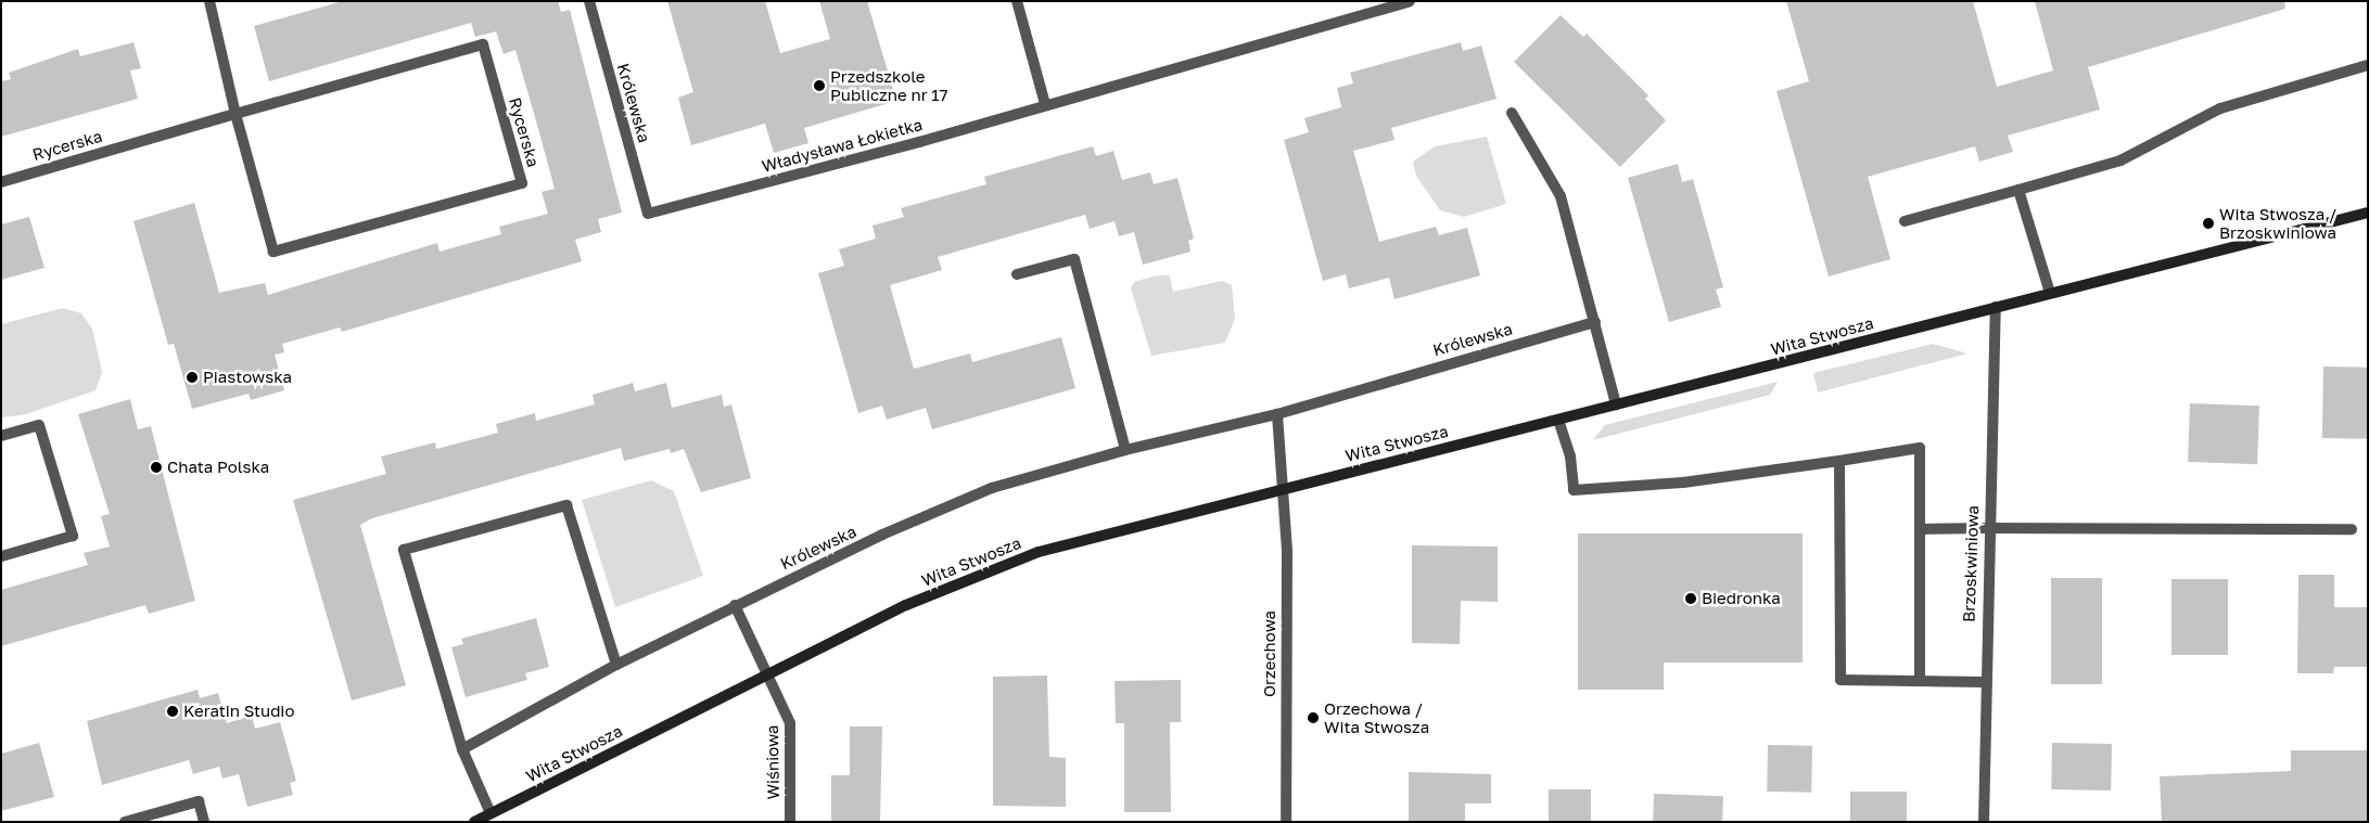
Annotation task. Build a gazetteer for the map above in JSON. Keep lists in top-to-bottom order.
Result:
{
  "streets": {
    "street": [
      "Królewska",
      "Rycerska",
      "Władysława Łokietka",
      "Wita Stwosza",
      "Brzoskwiniowa",
      "Orzechowa",
      "Wiśniowa"
    ]
  },
  "crossings": [
    ["Królewska", "Władysława Łokietka"],
    ["Królewska", "Wiśniowa"],
    ["Wita Stwosza", "Brzoskwiniowa"],
    ["Wita Stwosza", "Orzechowa"],
    ["Wita Stwosza", "Wiśniowa"]
  ],
  "places": [
    "Przedszkole Publiczne nr 17",
    "Wita Stwosza / Brzoskwiniowa",
    "Piastowska",
    "Chata Polska",
    "Biedronka",
    "Keratin Studio",
    "Orzechowa / Wita Stwosza"
  ]
}
